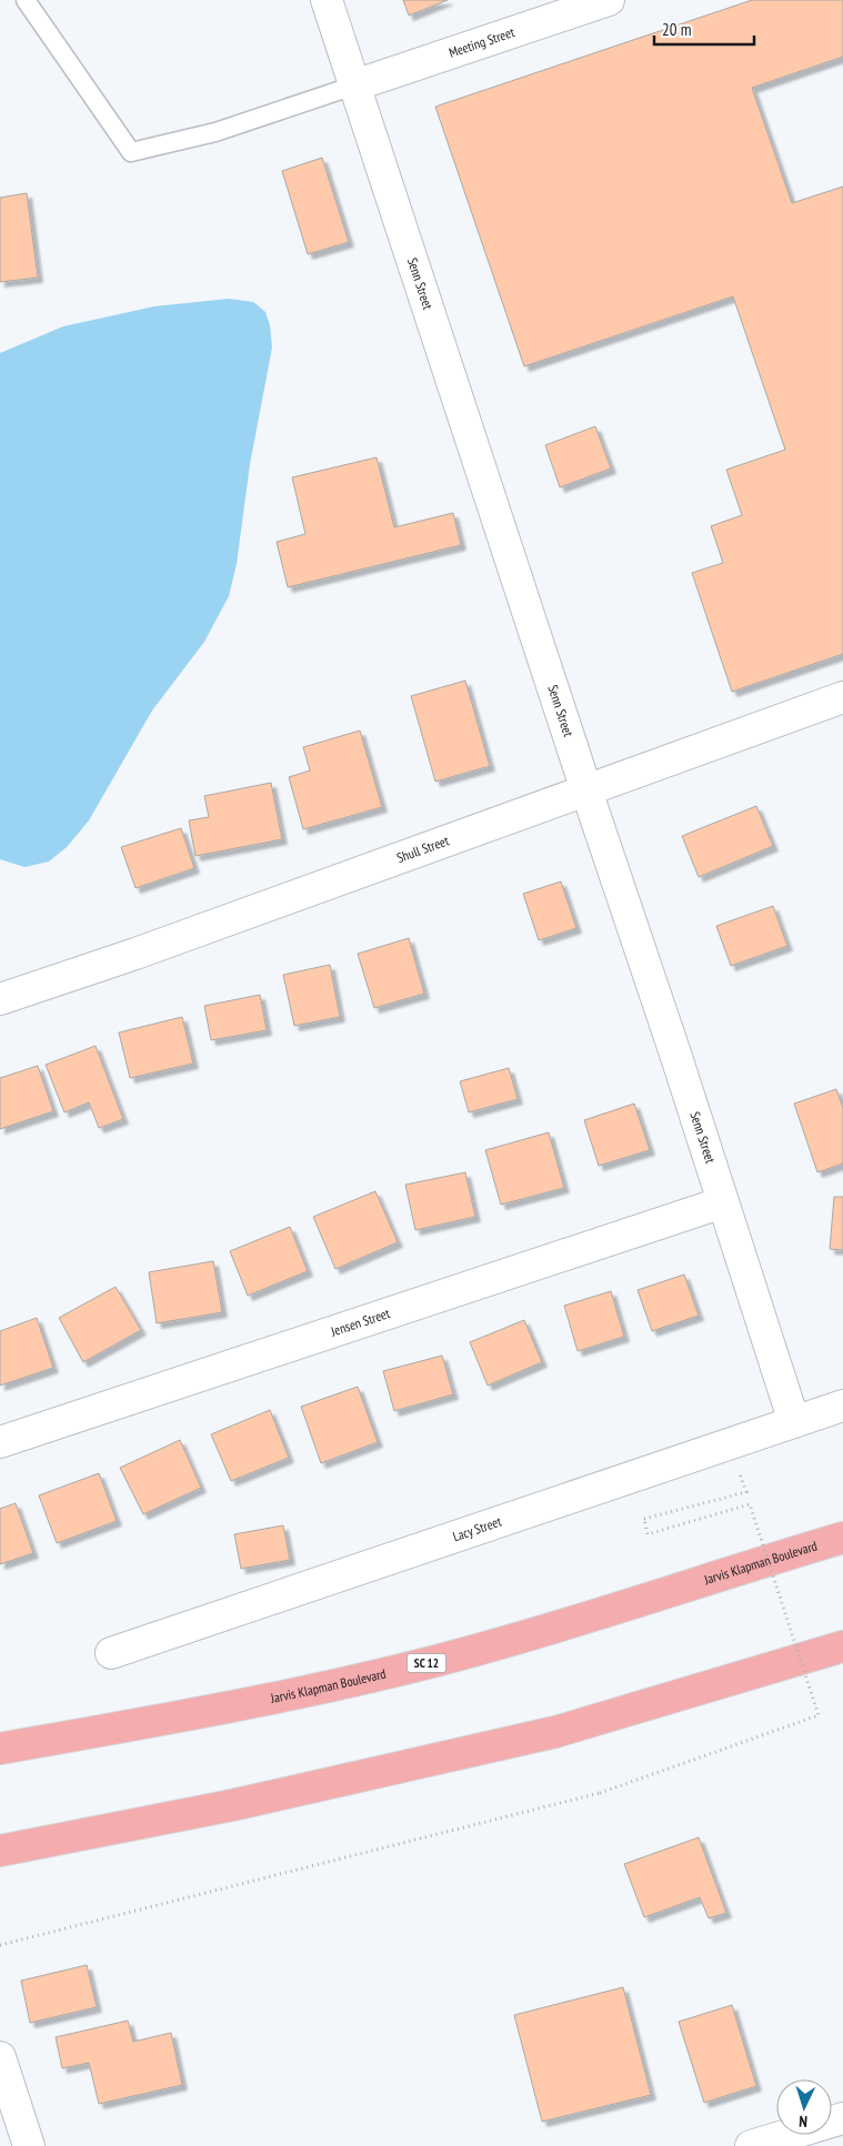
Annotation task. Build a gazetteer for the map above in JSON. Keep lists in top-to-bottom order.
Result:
{
  "streets": {
    "highway": ["Jarvis Klapman Boulevard", "SC 12"],
    "street": [
      "Meeting Street",
      "Senn Street",
      "Shull Street",
      "Jensen Street",
      "Lacy Street"
    ]
  },
  "crossings": [
    ["Meeting Street", "Senn Street"],
    ["Senn Street", "Shull Street"],
    ["Senn Street", "Jensen Street"],
    ["Senn Street", "Lacy Street"]
  ],
  "scale_bar": "20 m",
  "north": "bottom"
}
